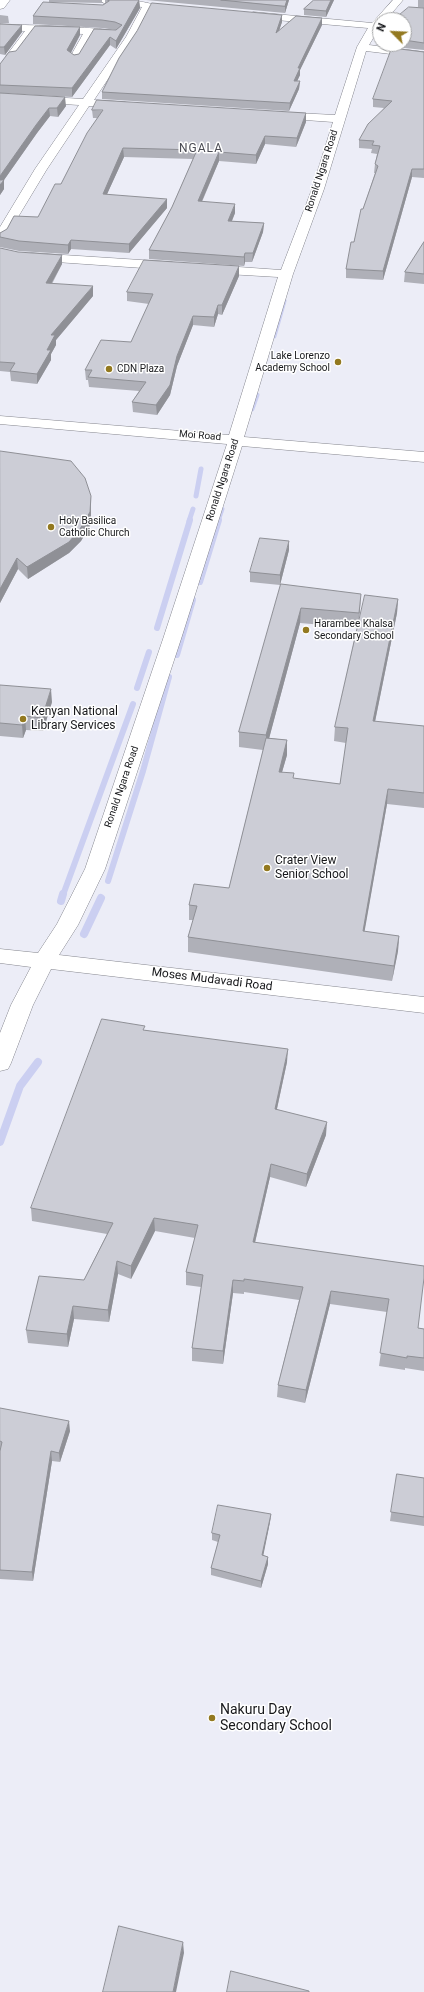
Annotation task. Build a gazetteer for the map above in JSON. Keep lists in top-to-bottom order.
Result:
{
  "streets": {
    "street": ["Ronald Ngara Road", "Moi Road", "Moses Mudavadi Road"]
  },
  "crossings": [
    ["Ronald Ngara Road", "Moi Road"],
    ["Ronald Ngara Road", "Moses Mudavadi Road"]
  ],
  "districts": ["NGALA"],
  "places": [
    "Lake Lorenzo Academy School",
    "CDN Plaza",
    "Holy Basilica Catholic Church",
    "Harambee Khalsa Secondary School",
    "Kenyan National Library Services",
    "Crater View Senior School",
    "Nakuru Day Secondary School"
  ],
  "north": "top left"
}
